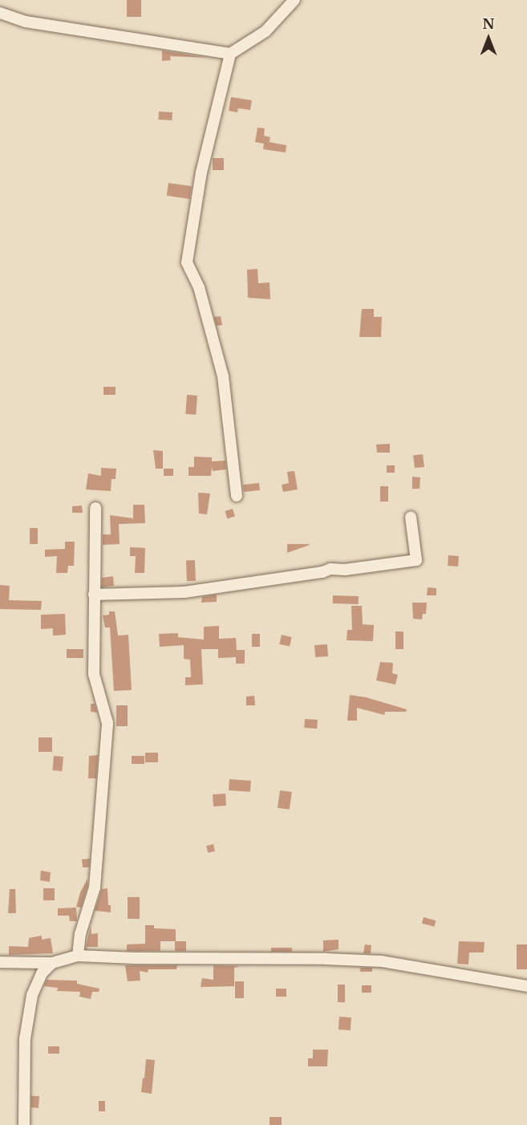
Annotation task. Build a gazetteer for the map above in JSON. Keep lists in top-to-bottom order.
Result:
{
  "north": "top"
}
